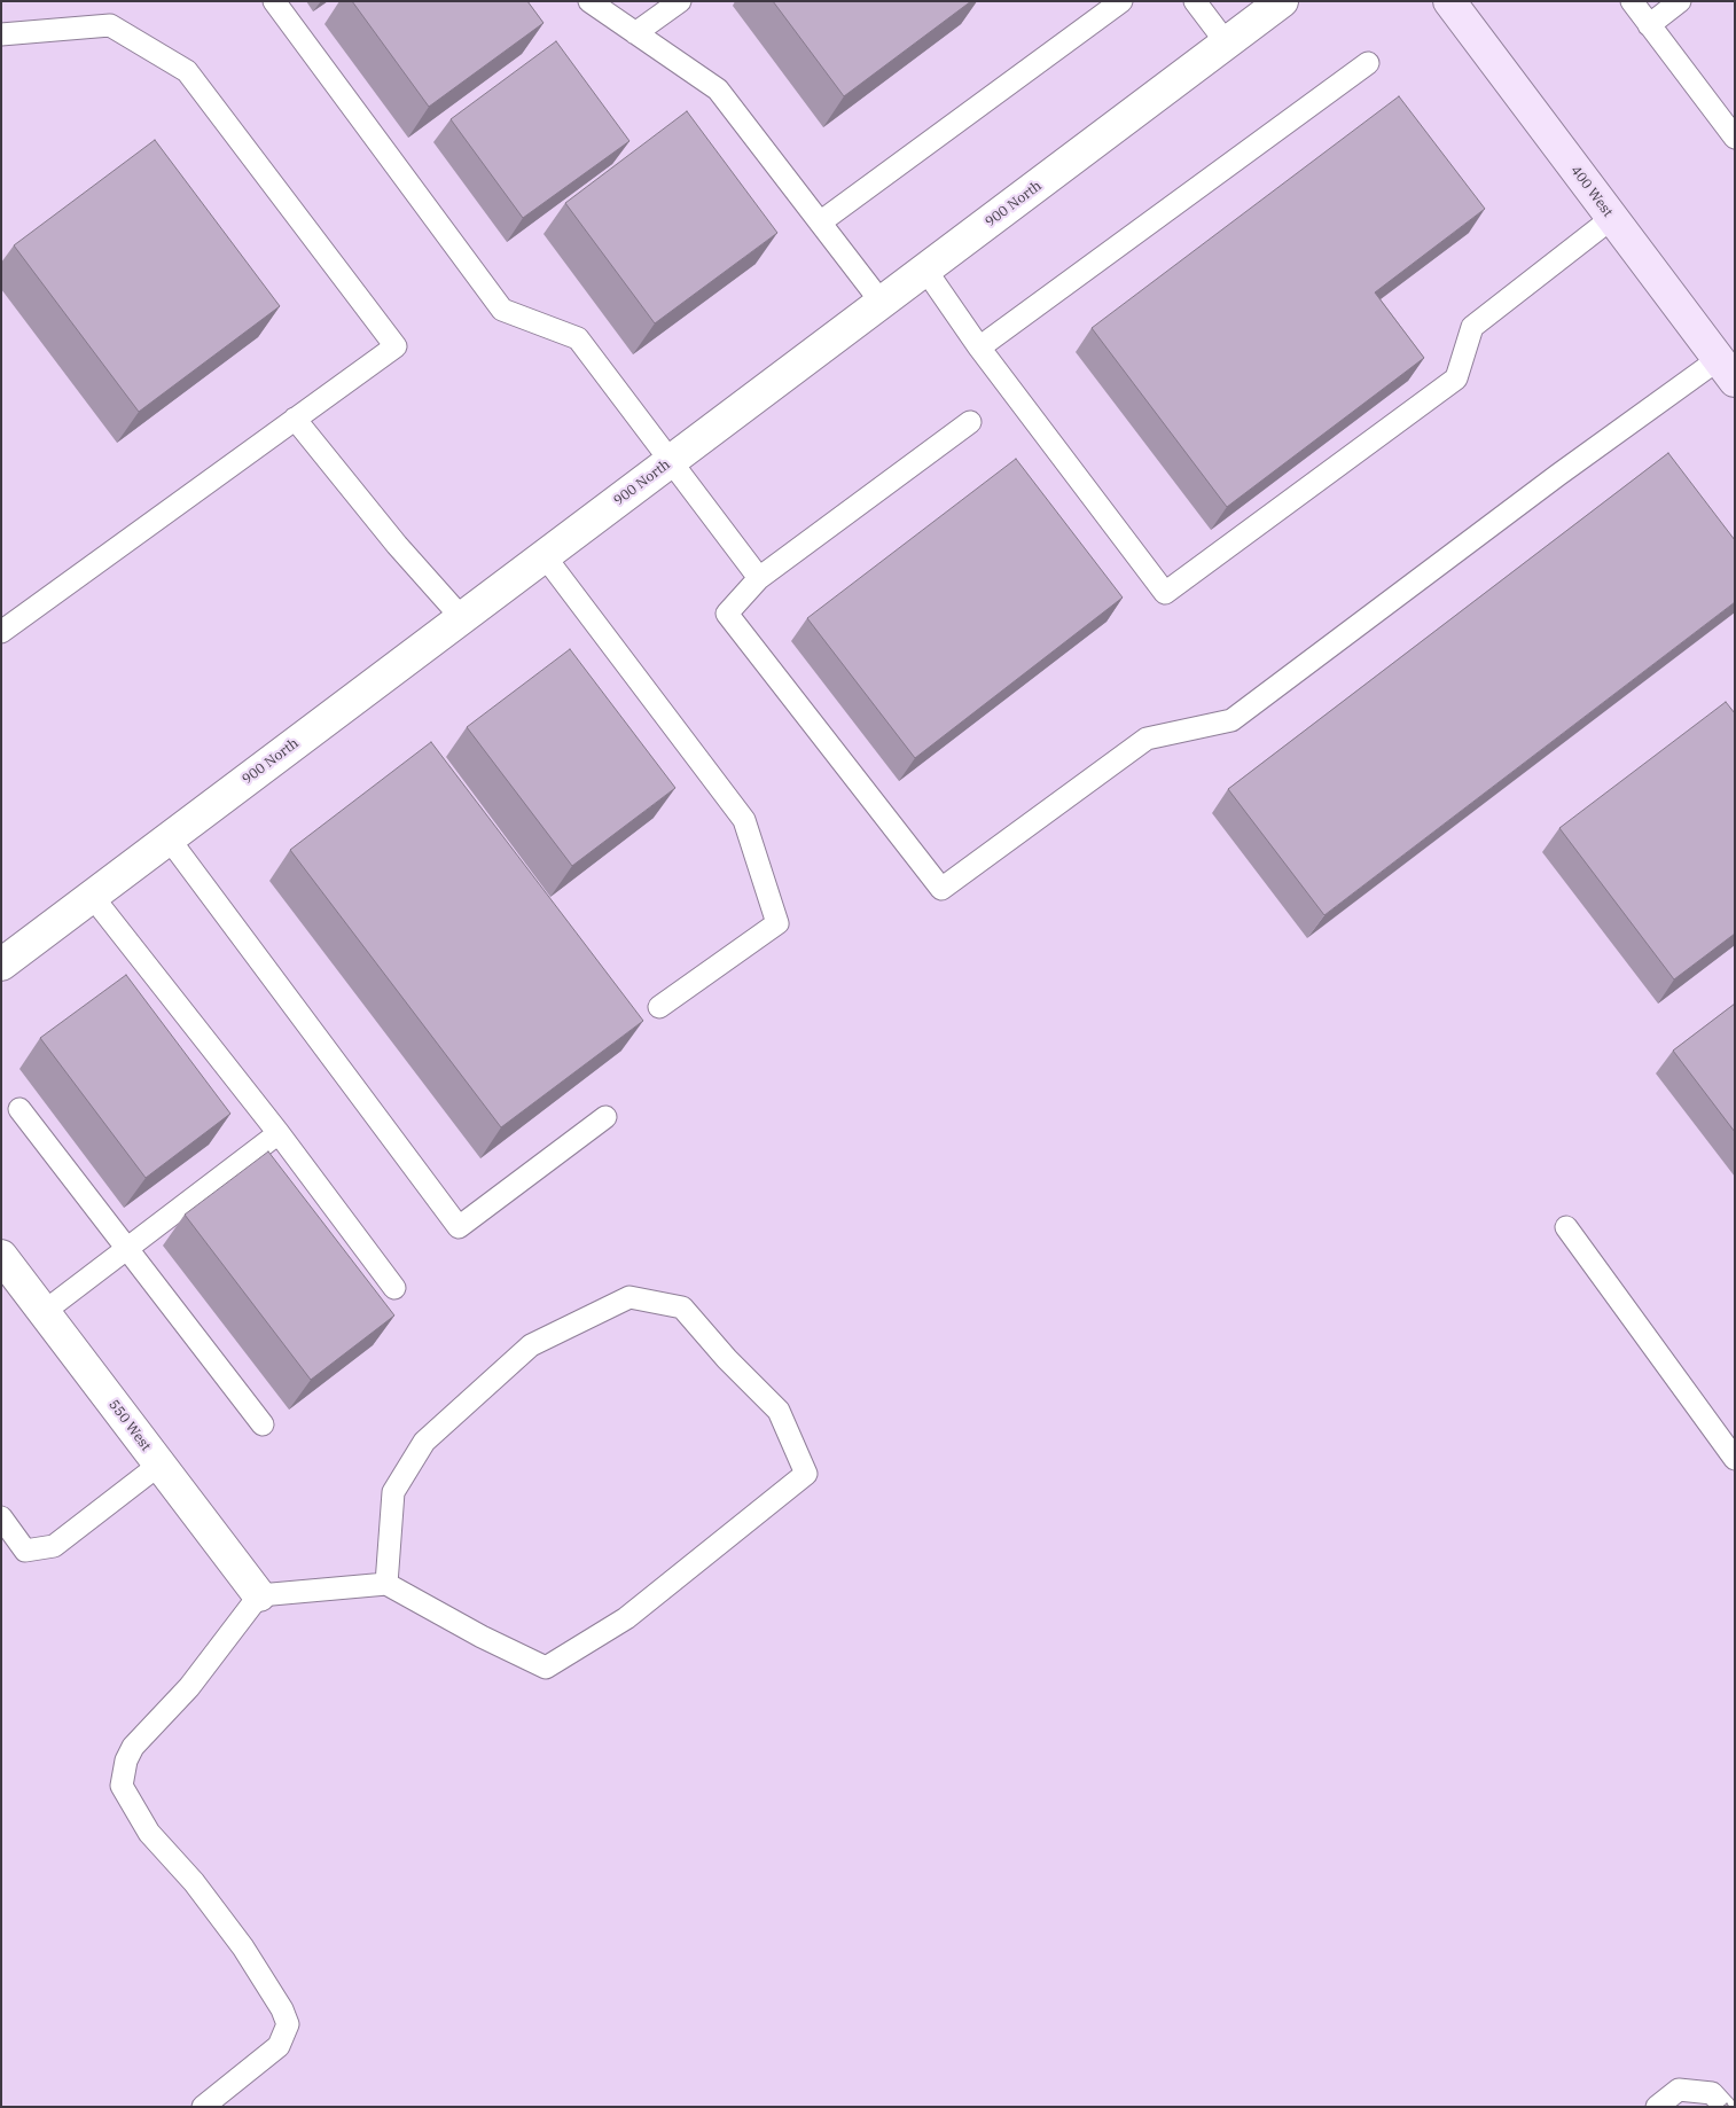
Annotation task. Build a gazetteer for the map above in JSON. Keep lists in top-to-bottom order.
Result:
{
  "streets": {
    "street": ["400 West", "900 North", "550 West"]
  }
}
